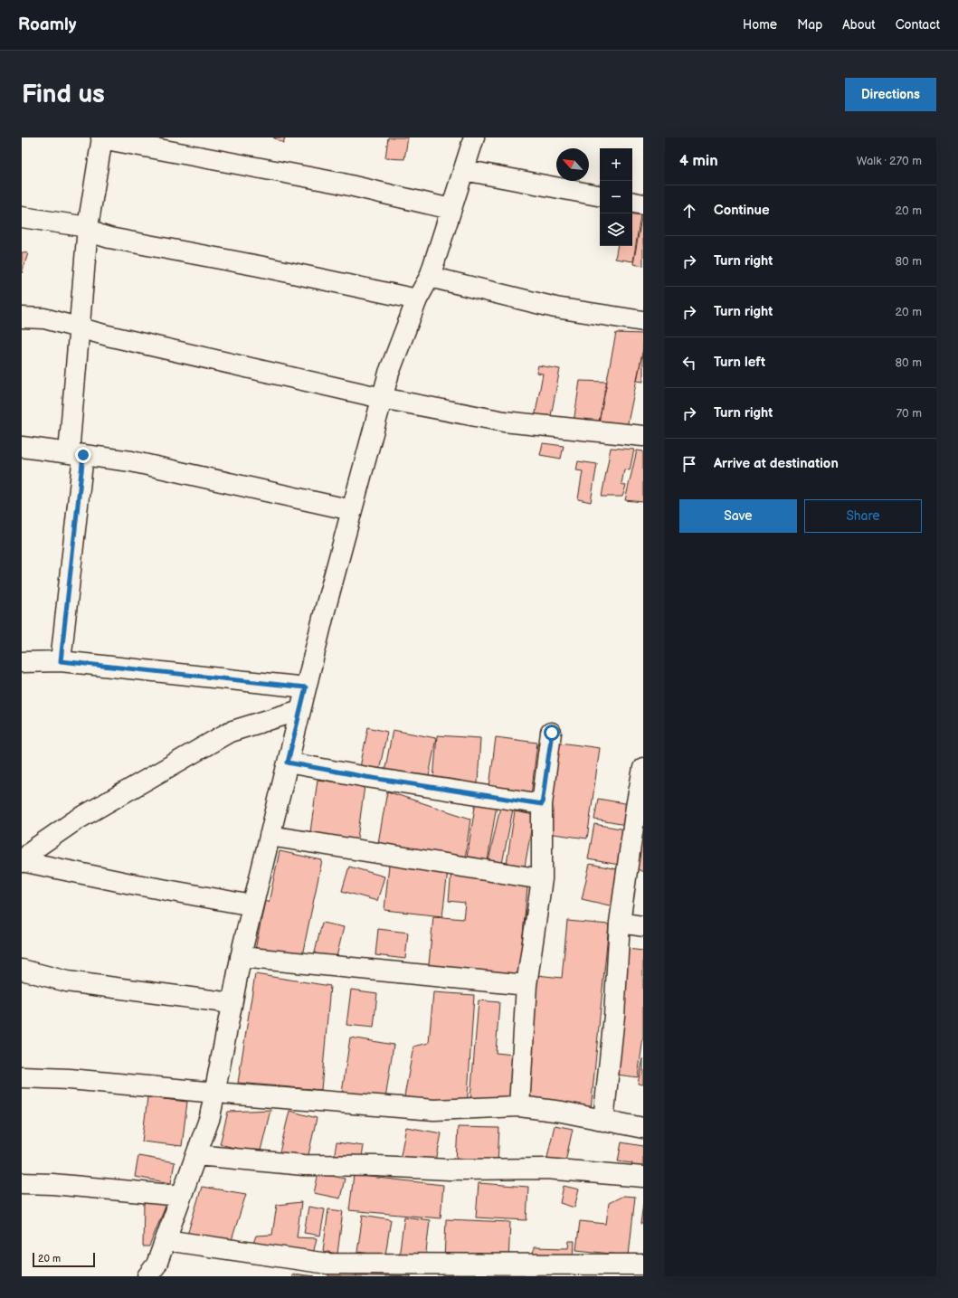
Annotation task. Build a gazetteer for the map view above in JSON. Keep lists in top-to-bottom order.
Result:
{
  "scale_bar": "20 m",
  "north": "top left",
  "page": {
    "header": "Roamly",
    "nav": [
      "Home",
      "Map",
      "About",
      "Contact"
    ],
    "buttons": [
      "Directions",
      ["Save", "Share"]
    ],
    "title": "Find us",
    "heading": ["4 min", "Walk · 270 m"],
    "map_buttons": ["+", "−"],
    "list": [
      ["Continue", "20 m"],
      ["Turn right", "80 m"],
      ["Turn right", "20 m"],
      ["Turn left", "80 m"],
      ["Turn right", "70 m"],
      "Arrive at destination"
    ],
    "scale": "20 m"
  }
}
